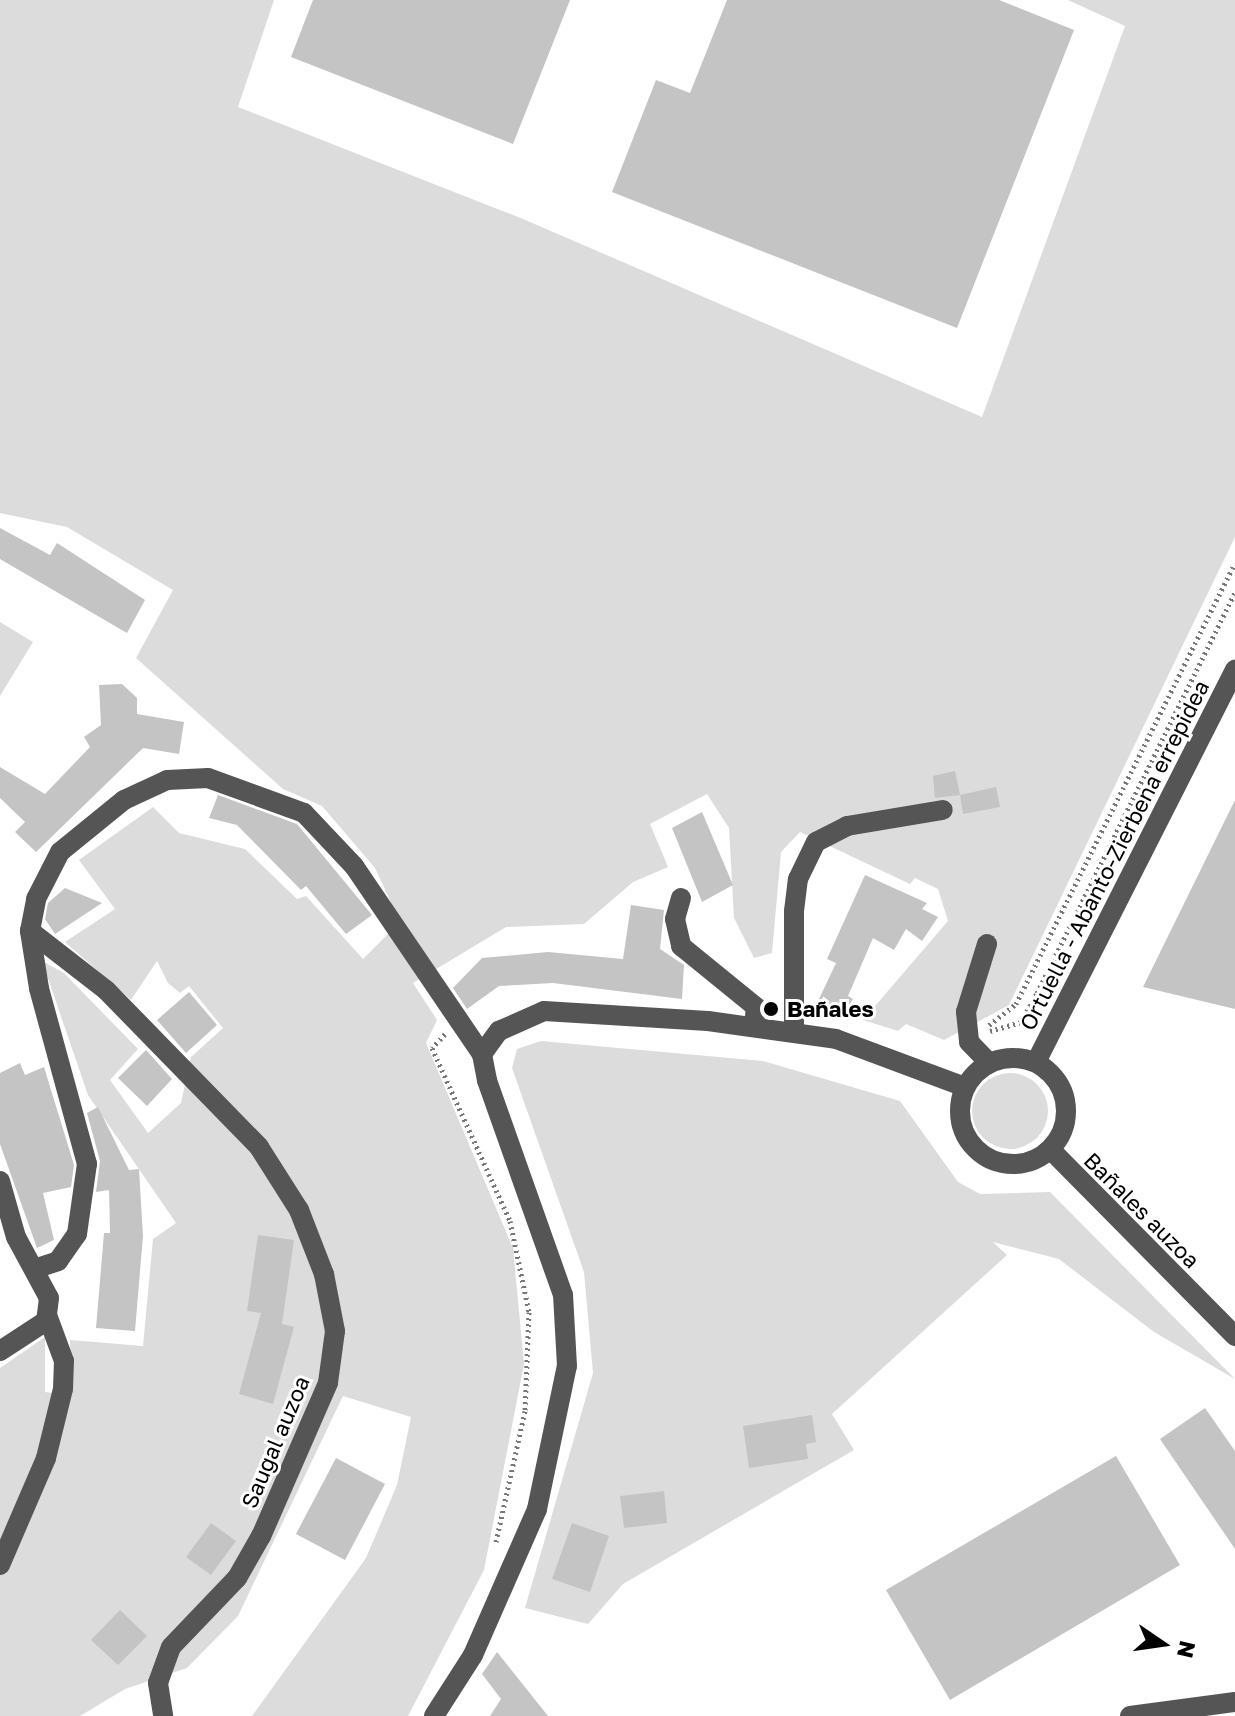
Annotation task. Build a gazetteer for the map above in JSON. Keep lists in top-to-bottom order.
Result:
{
  "streets": {
    "street": ["Ortuella - Abanto-Zierbena errepidea", "Bañales auzoa", "Saugal auzoa"]
  },
  "crossings": [
    ["Ortuella - Abanto-Zierbena errepidea", "Bañales auzoa"]
  ],
  "places": ["Bañales"],
  "north": "right"
}
